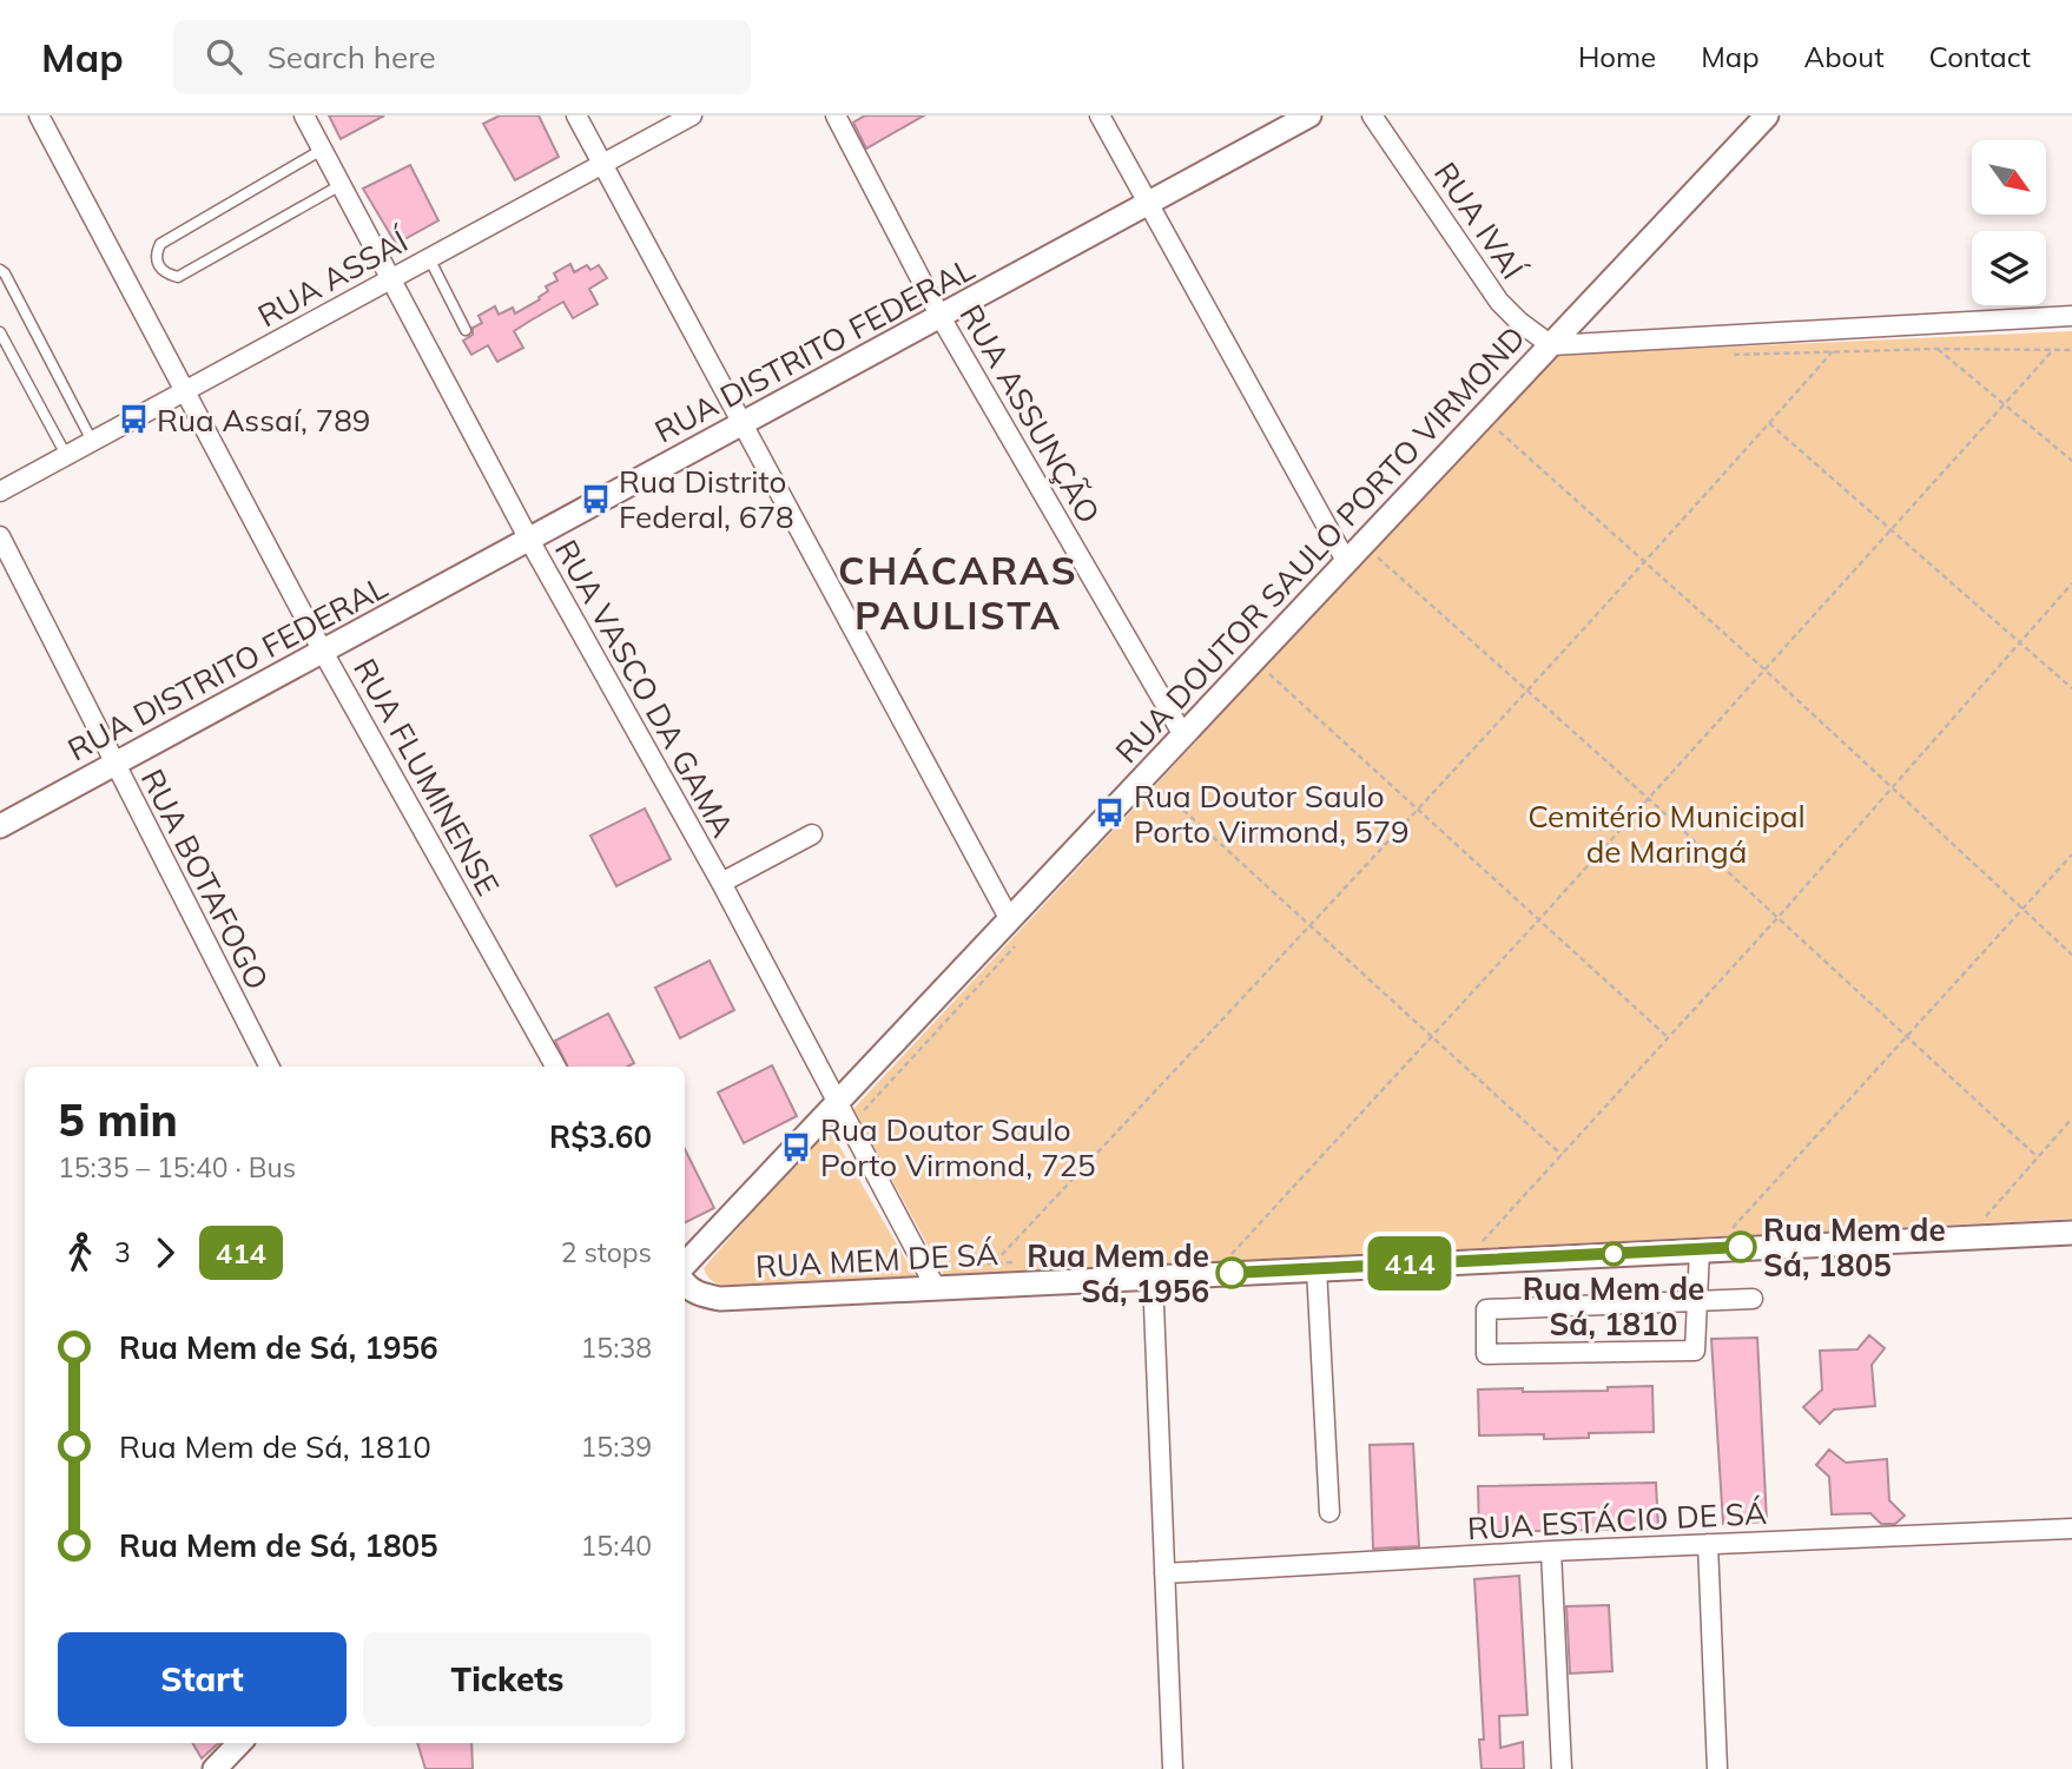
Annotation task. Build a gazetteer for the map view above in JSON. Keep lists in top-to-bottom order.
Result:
{
  "streets": {
    "street": [
      "RUA IVAÍ",
      "RUA ASSAÍ",
      "RUA DISTRITO FEDERAL",
      "RUA ASSUNÇÃO",
      "RUA DOUTOR SAULO PORTO VIRMOND",
      "RUA VASCO DA GAMA",
      "RUA FLUMINENSE",
      "RUA BOTAFOGO",
      "RUA MEM DE SÁ",
      "RUA ESTÁCIO DE SÁ"
    ]
  },
  "crossings": [
    ["RUA IVAÍ", "RUA DOUTOR SAULO PORTO VIRMOND"],
    ["RUA ASSAÍ", "RUA VASCO DA GAMA"],
    ["RUA ASSAÍ", "RUA FLUMINENSE"],
    ["RUA DISTRITO FEDERAL", "RUA ASSUNÇÃO"],
    ["RUA DISTRITO FEDERAL", "RUA VASCO DA GAMA"],
    ["RUA DISTRITO FEDERAL", "RUA FLUMINENSE"],
    ["RUA DISTRITO FEDERAL", "RUA BOTAFOGO"],
    ["RUA ASSUNÇÃO", "RUA DOUTOR SAULO PORTO VIRMOND"],
    ["RUA DOUTOR SAULO PORTO VIRMOND", "RUA VASCO DA GAMA"],
    ["RUA VASCO DA GAMA", "RUA MEM DE SÁ"]
  ],
  "districts": ["CHÁCARAS PAULISTA"],
  "parks": ["Cemitério Municipal de Maringá"],
  "places": {
    "bus stop": [
      "Rua Assaí, 789",
      "Rua Distrito Federal, 678",
      "Rua Doutor Saulo Porto Virmond, 579",
      "Rua Doutor Saulo Porto Virmond, 725"
    ],
    "other": ["Rua Mem de Sá, 1805", "Rua Mem de Sá, 1810", "Rua Mem de Sá, 1956"]
  },
  "lines": ["bus line 414"],
  "north": "bottom right",
  "page": {
    "header": "Map",
    "search": "Search here",
    "nav": [
      "Home",
      "Map",
      "About",
      "Contact"
    ],
    "on_map": "414",
    "heading": ["5 min", "15:35 – 15:40 · Bus", "R$3.60"],
    "legs": ["3", "414", "2 stops"],
    "list": [
      {
        "name": "Rua Mem de Sá, 1956",
        "value": "15:38"
      },
      {
        "name": "Rua Mem de Sá, 1810",
        "value": "15:39"
      },
      {
        "name": "Rua Mem de Sá, 1805",
        "value": "15:40"
      }
    ],
    "buttons": ["Start", "Tickets"]
  }
}
